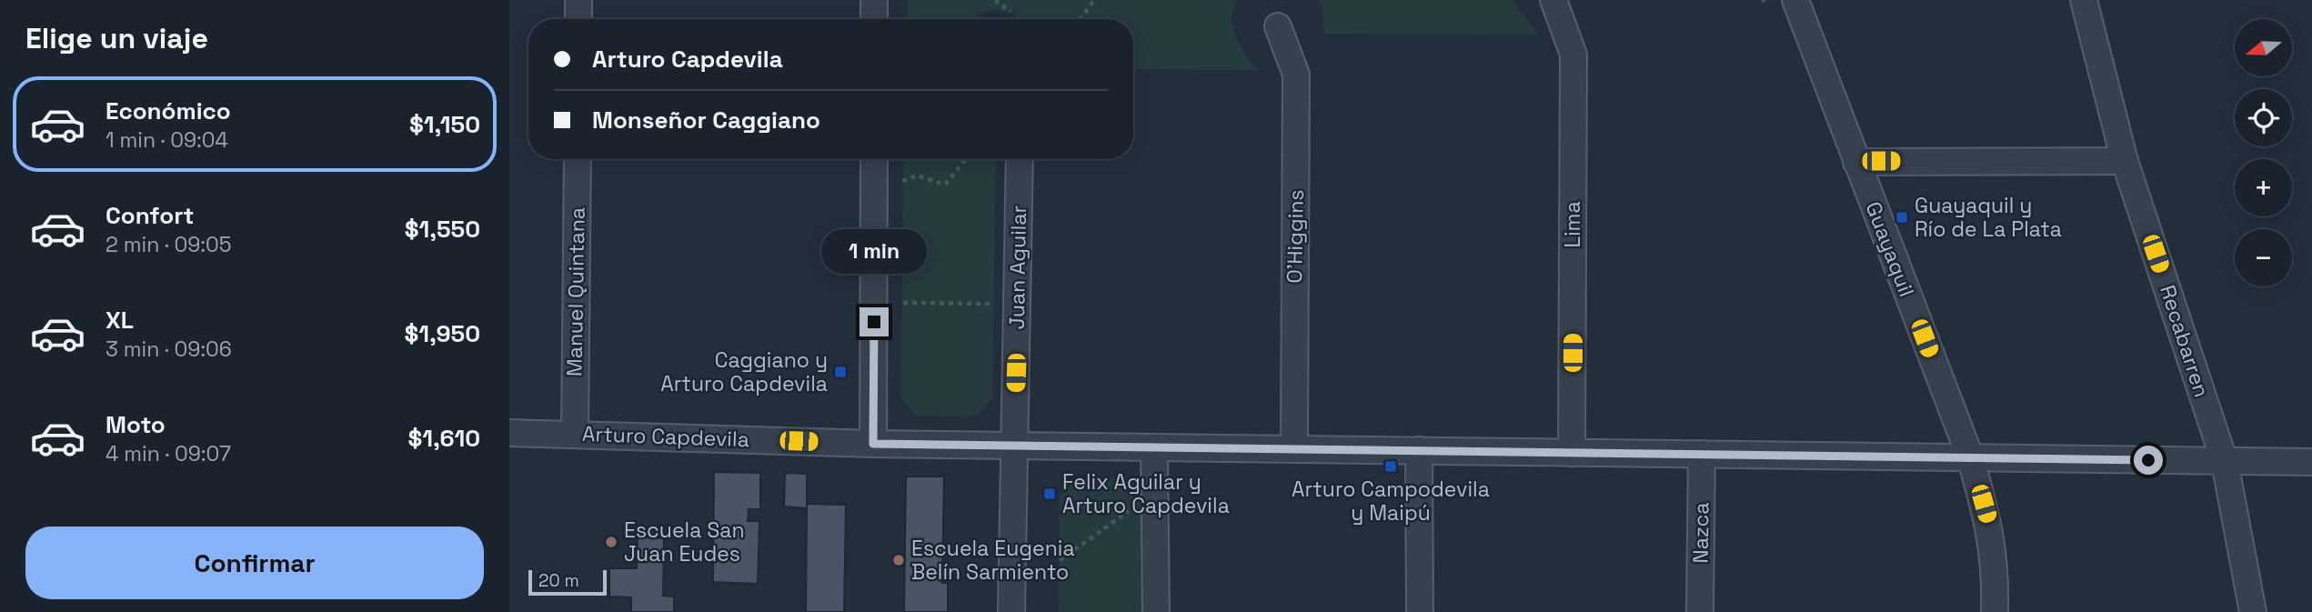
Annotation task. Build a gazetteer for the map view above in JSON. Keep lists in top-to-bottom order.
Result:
{
  "streets": {
    "street": [
      "Lima",
      "O'Higgins",
      "Guayaquil",
      "Juan Aguilar",
      "Manuel Quintana",
      "Recabarren",
      "Arturo Capdevila",
      "Nazca"
    ]
  },
  "crossings": [
    ["Lima", "Arturo Capdevila"],
    ["O'Higgins", "Arturo Capdevila"],
    ["Guayaquil", "Arturo Capdevila"],
    ["Juan Aguilar", "Arturo Capdevila"],
    ["Manuel Quintana", "Arturo Capdevila"],
    ["Recabarren", "Arturo Capdevila"],
    ["Arturo Capdevila", "Nazca"]
  ],
  "places": {
    "transit": [
      "Guayaquil y Río de La Plata",
      "Caggiano y Arturo Capdevila",
      "Arturo Campodevila y Maipú",
      "Felix Aguilar y Arturo Capdevila"
    ],
    "other": ["Escuela San Juan Eudes", "Escuela Eugenia Belín Sarmiento"]
  },
  "scale_bar": "20 m",
  "north": "left",
  "page": {
    "heading": "Elige un viaje",
    "map_buttons": ["+", "−"],
    "banner": ["Arturo Capdevila", "Monseñor Caggiano"],
    "list": [
      {
        "name": "Económico",
        "note": "1 min · 09:04",
        "value": "$1,150"
      },
      {
        "name": "Confort",
        "note": "2 min · 09:05",
        "value": "$1,550"
      },
      {
        "name": "XL",
        "note": "3 min · 09:06",
        "value": "$1,950"
      },
      {
        "name": "Moto",
        "note": "4 min · 09:07",
        "value": "$1,610"
      }
    ],
    "bubble": "1 min",
    "buttons": "Confirmar",
    "scale": "20 m"
  }
}
